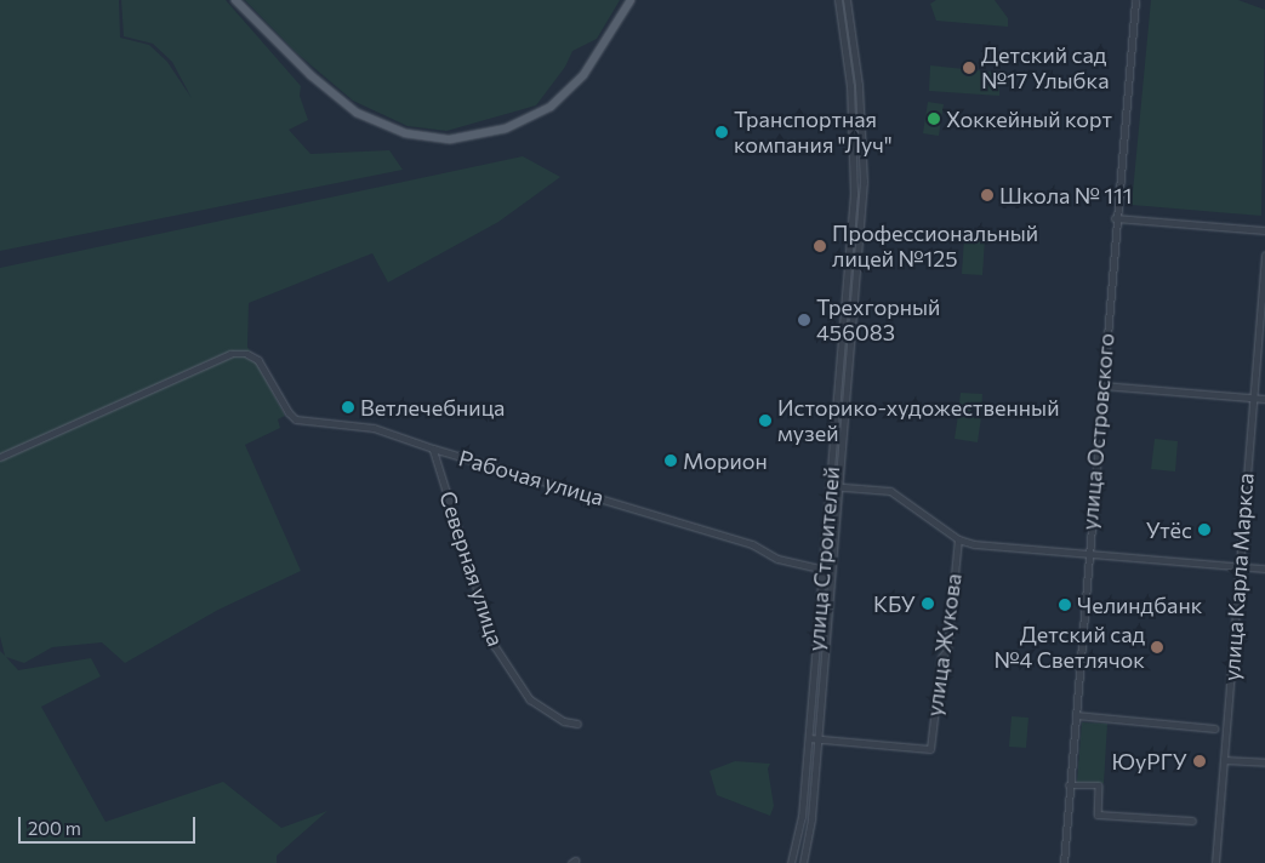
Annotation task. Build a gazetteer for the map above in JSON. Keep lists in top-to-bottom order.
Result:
{
  "streets": {
    "street": [
      "улица Островского",
      "Рабочая улица",
      "улица Строителей",
      "Северная улица",
      "улица Карла Маркса",
      "улица Жукова"
    ]
  },
  "crossings": [
    ["Рабочая улица", "улица Строителей"],
    ["Рабочая улица", "Северная улица"],
    ["улица Строителей", "улица Жукова"]
  ],
  "places": [
    "Детский сад №17 Улыбка",
    "Хоккейный корт",
    "Транспортная компания \"Луч\"",
    "Школа № 111",
    "Профессиональный лицей №125",
    "Трехгорный 456083",
    "Ветлечебница",
    "Историко-художественный музей",
    "Морион",
    "Утёс",
    "КБУ",
    "Челиндбанк",
    "Детский сад №4 Светлячок",
    "ЮуРГУ"
  ],
  "scale_bar": "200 m"
}
